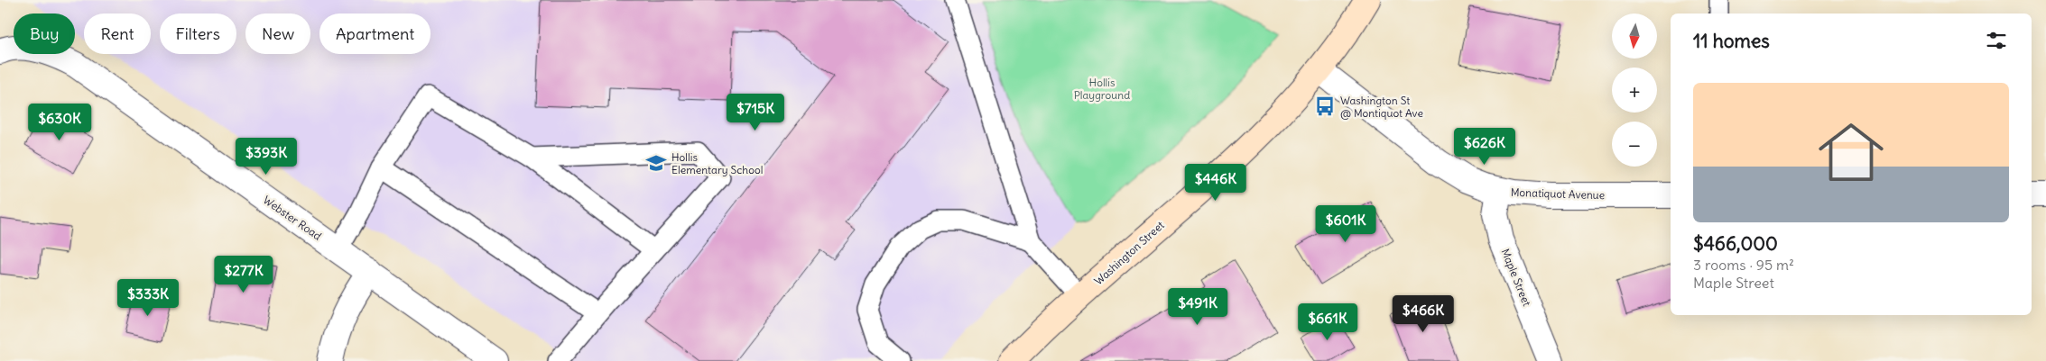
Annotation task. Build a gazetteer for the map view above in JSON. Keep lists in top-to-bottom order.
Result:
{
  "streets": {
    "main road": ["Washington Street"],
    "street": ["Monatiquot Avenue", "Webster Road", "Maple Street"]
  },
  "crossings": [
    ["Monatiquot Avenue", "Washington Street"],
    ["Monatiquot Avenue", "Maple Street"]
  ],
  "parks": ["Hollis Playground"],
  "places": {
    "bus stop": ["Washington St @ Montiquot Ave"],
    "school or university": ["Hollis Elementary School"]
  },
  "north": "bottom",
  "page": {
    "map_buttons": ["+", "−"],
    "chip": [
      "Buy",
      "Rent",
      "Filters",
      "New",
      "Apartment"
    ],
    "heading": "11 homes",
    "list": [
      {
        "name": "$466,000",
        "note": "3 rooms · 95 m² · Maple Street"
      }
    ],
    "price": [
      "$715K",
      "$630K",
      "$626K",
      "$393K",
      "$446K",
      "$601K",
      "$277K",
      "$333K",
      "$491K",
      "$466K",
      "$661K"
    ]
  }
}
